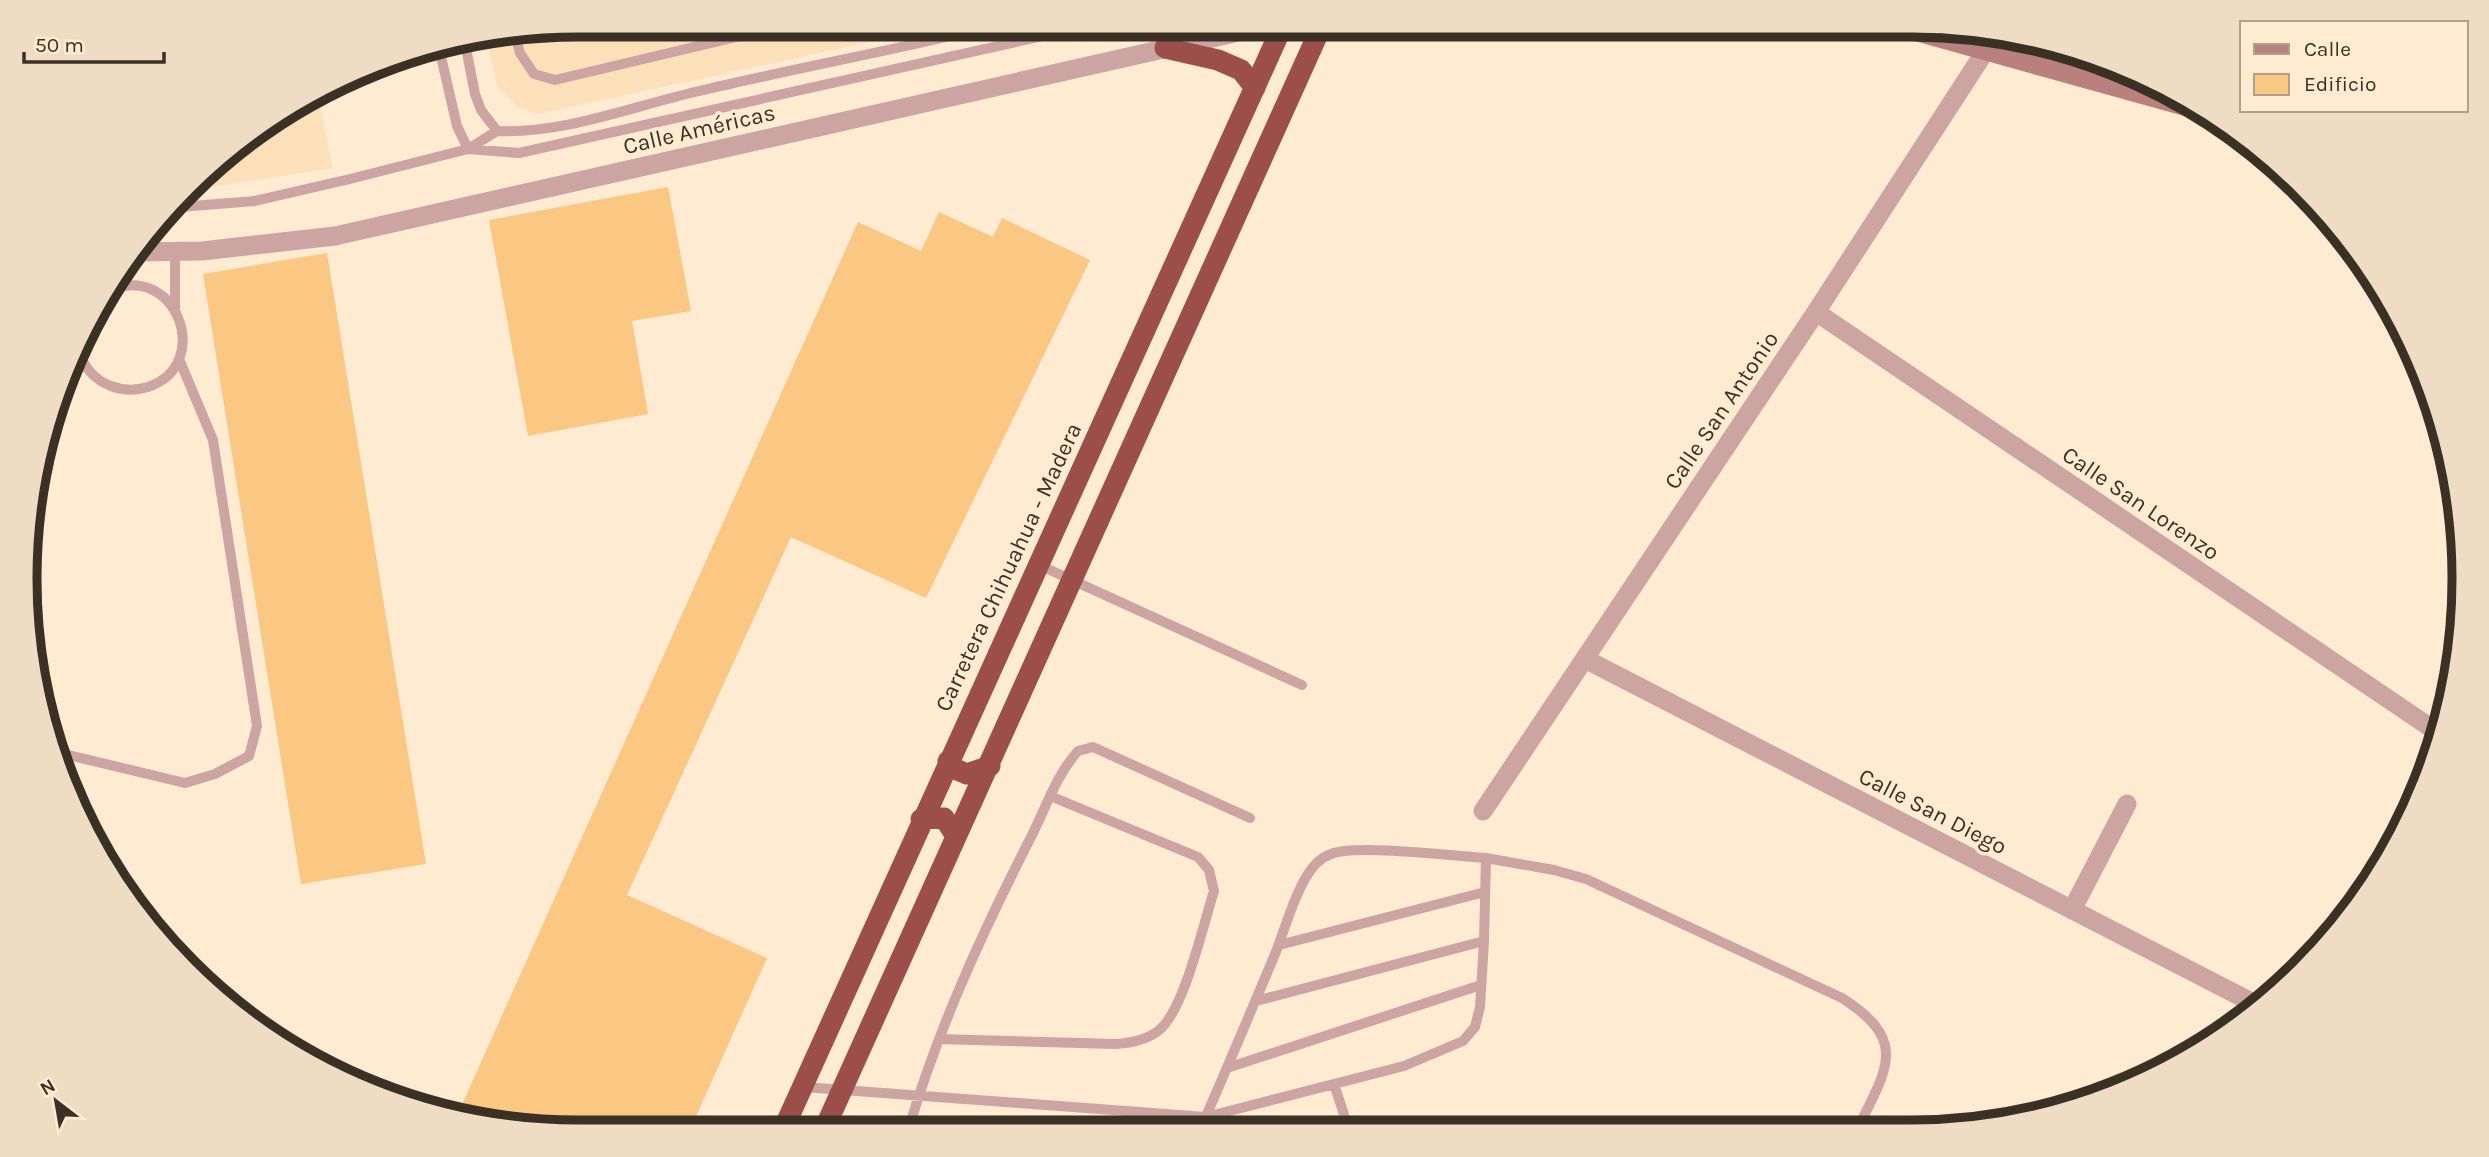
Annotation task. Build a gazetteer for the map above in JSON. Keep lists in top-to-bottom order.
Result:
{
  "streets": {
    "highway": ["Carretera Chihuahua - Madera"],
    "street": [
      "Calle Américas",
      "Calle San Antonio",
      "Calle San Lorenzo",
      "Calle San Diego"
    ]
  },
  "crossings": [
    ["Calle San Antonio", "Calle San Lorenzo"],
    ["Calle San Antonio", "Calle San Diego"]
  ],
  "legend": ["Calle", "Edificio"],
  "scale_bar": "50 m",
  "north": "top left"
}
